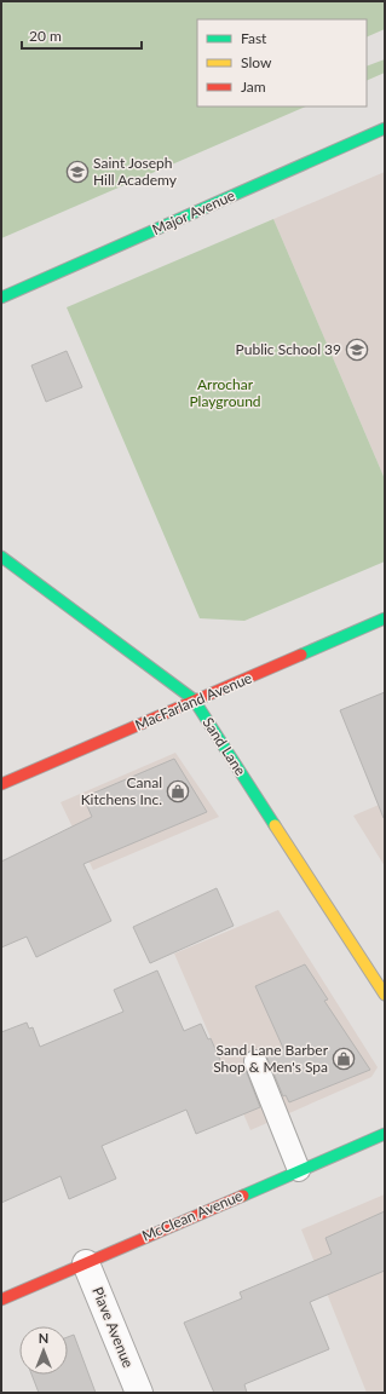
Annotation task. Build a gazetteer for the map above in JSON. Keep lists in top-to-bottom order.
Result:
{
  "streets": {
    "street": [
      "Major Avenue",
      "MacFarland Avenue",
      "Sand Lane",
      "McClean Avenue",
      "Piave Avenue"
    ]
  },
  "crossings": [
    ["MacFarland Avenue", "Sand Lane"],
    ["McClean Avenue", "Piave Avenue"]
  ],
  "parks": ["Arrochar Playground"],
  "places": {
    "school or university": ["Saint Joseph Hill Academy", "Public School 39"],
    "shop": ["Canal Kitchens Inc.", "Sand Lane Barber Shop & Men's Spa"]
  },
  "legend": ["Fast", "Slow", "Jam"],
  "scale_bar": "20 m",
  "north": "top"
}
